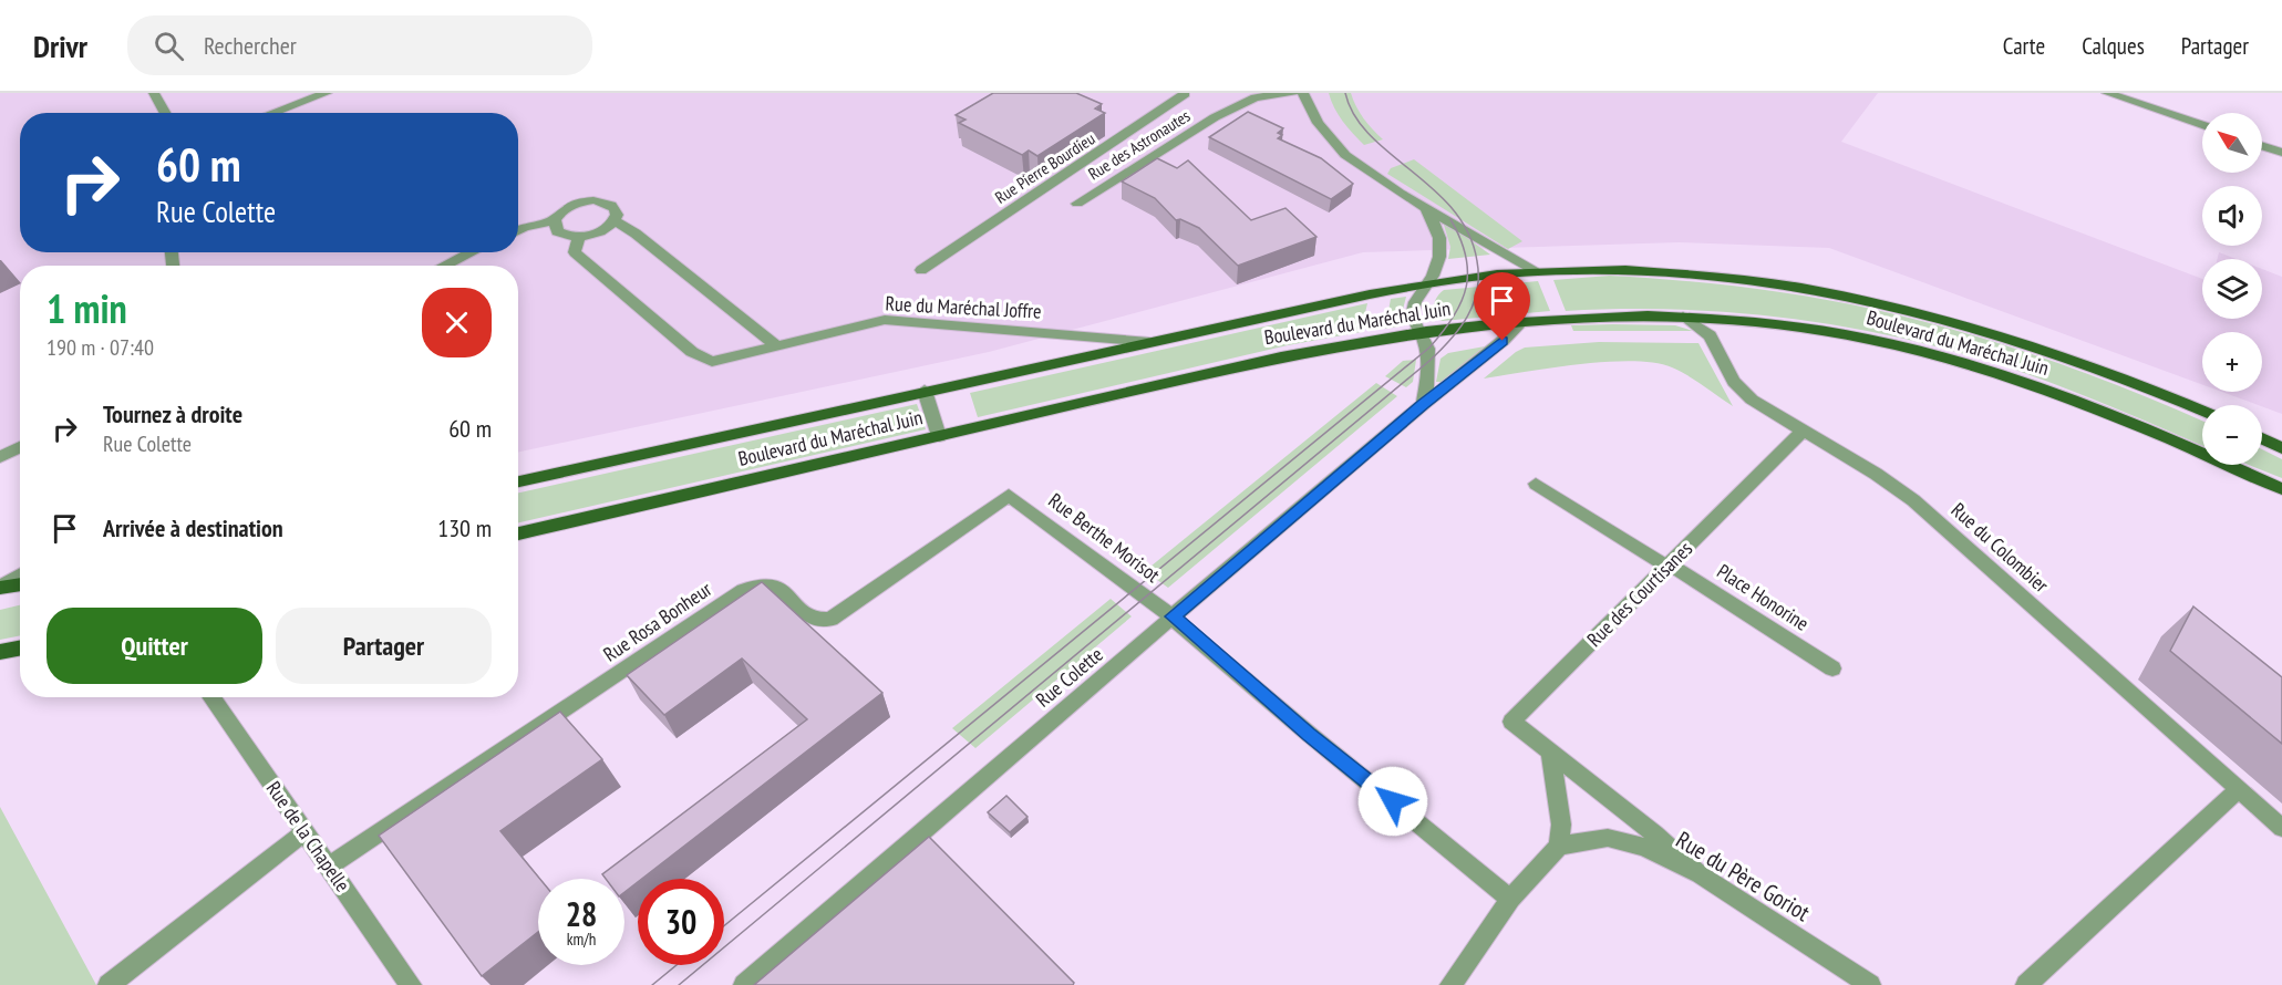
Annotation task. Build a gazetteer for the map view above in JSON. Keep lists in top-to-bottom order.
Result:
{
  "streets": {
    "main road": ["Boulevard du Maréchal Juin"],
    "street": [
      "Rue des Astronautes",
      "Rue Pierre Bourdieu",
      "Rue du Maréchal Joffre",
      "Rue Berthe Morisot",
      "Rue du Colombier",
      "Rue des Courtisanes",
      "Place Honorine",
      "Rue Rosa Bonheur",
      "Rue Colette",
      "Rue de la Chapelle",
      "Rue du Père Goriot"
    ]
  },
  "crossings": [
    ["Rue du Maréchal Joffre", "Boulevard du Maréchal Juin"],
    ["Boulevard du Maréchal Juin", "Rue du Colombier"],
    ["Boulevard du Maréchal Juin", "Rue Colette"],
    ["Rue Berthe Morisot", "Rue Rosa Bonheur"],
    ["Rue Berthe Morisot", "Rue Colette"],
    ["Rue du Colombier", "Rue des Courtisanes"],
    ["Rue des Courtisanes", "Place Honorine"],
    ["Rue des Courtisanes", "Rue du Père Goriot"],
    ["Rue Rosa Bonheur", "Rue de la Chapelle"]
  ],
  "north": "top left",
  "page": {
    "header": "Drivr",
    "search": "Rechercher",
    "nav": ["Carte", "Calques", "Partager"],
    "map_buttons": ["+", "−"],
    "turn": ["60 m", "Rue Colette"],
    "heading": ["1 min", "190 m · 07:40"],
    "list": [
      {
        "name": "Tournez à droite",
        "note": "Rue Colette",
        "value": "60 m"
      },
      {
        "name": "Arrivée à destination",
        "value": "130 m"
      }
    ],
    "buttons": ["Quitter", "Partager"],
    "speed": "28 km/h",
    "limit": "30"
  }
}
